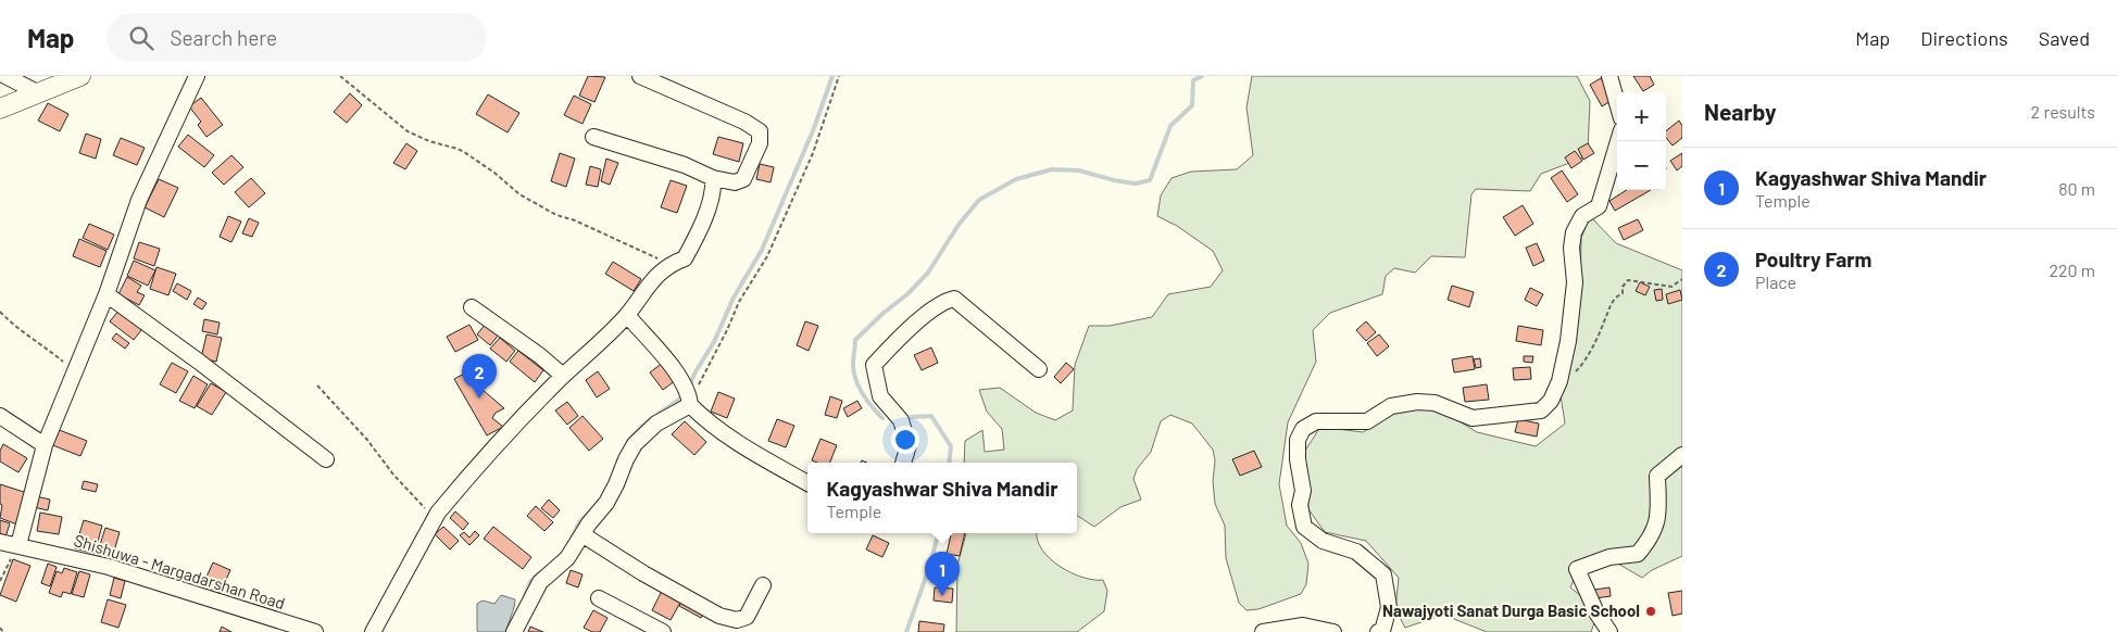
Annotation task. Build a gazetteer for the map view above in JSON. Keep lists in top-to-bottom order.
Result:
{
  "streets": {
    "street": ["Shishuwa - Margadarshan Road"]
  },
  "places": ["Nawajyoti Sanat Durga Basic School"],
  "page": {
    "header": "Map",
    "search": "Search here",
    "nav": ["Map", "Directions", "Saved"],
    "heading": ["Nearby", "2 results"],
    "map_buttons": ["+", "−"],
    "list": [
      {
        "mark": "1",
        "name": "Kagyashwar Shiva Mandir",
        "note": "Temple",
        "value": "80 m"
      },
      {
        "mark": "2",
        "name": "Poultry Farm",
        "note": "Place",
        "value": "220 m"
      }
    ],
    "pins": ["2", "1"],
    "popup": ["Kagyashwar Shiva Mandir", "Temple"]
  }
}
